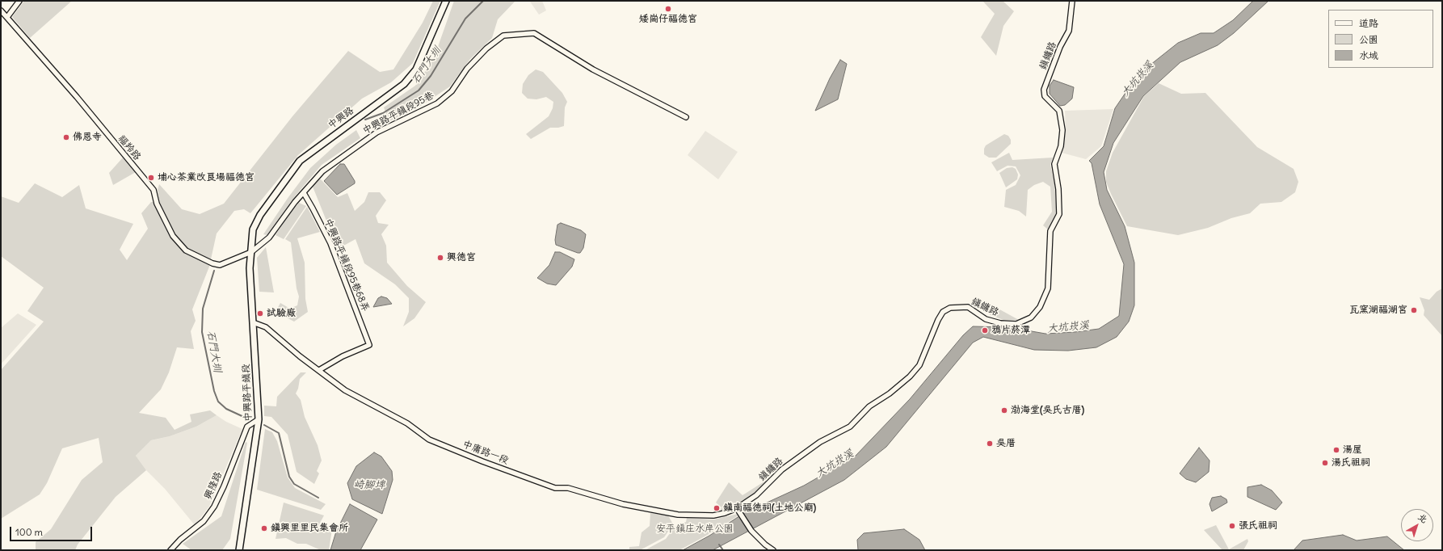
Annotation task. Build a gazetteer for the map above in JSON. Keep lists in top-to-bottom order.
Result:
{
  "streets": {
    "street": [
      "鎮鏞路",
      "中興路平鎮段95巷",
      "中興路",
      "福羚路",
      "中興路平鎮段95巷68弄",
      "中興路平鎮段",
      "中庸路一段",
      "興隆路"
    ]
  },
  "crossings": [
    ["鎮鏞路", "中庸路一段"],
    ["中興路平鎮段95巷", "中興路"],
    ["中興路平鎮段95巷", "福羚路"],
    ["中興路平鎮段95巷", "中興路平鎮段95巷68弄"],
    ["中興路平鎮段95巷", "中興路平鎮段"],
    ["中興路", "福羚路"],
    ["中興路", "中興路平鎮段"],
    ["福羚路", "中興路平鎮段"],
    ["中興路平鎮段95巷68弄", "中庸路一段"],
    ["中興路平鎮段", "中庸路一段"],
    ["中興路平鎮段", "興隆路"]
  ],
  "water": ["石門大圳", "大坑崁溪", "崎腳埤"],
  "parks": ["安平鎮庄水岸公園"],
  "places": [
    "矮崗仔福德宮",
    "佛恩寺",
    "埔心茶業改良場福德宮",
    "興德宮",
    "瓦窯湖福湖宮",
    "試驗廠",
    "鴉片菸潭",
    "渤海堂(吳氏古厝)",
    "吳厝",
    "湯屋",
    "湯氏祖祠",
    "鎮南福德祠(土地公廟)",
    "張氏祖祠",
    "鎮興里里民集會所"
  ],
  "legend": ["道路", "公園", "水域"],
  "scale_bar": "100 m",
  "north": "top right"
}
